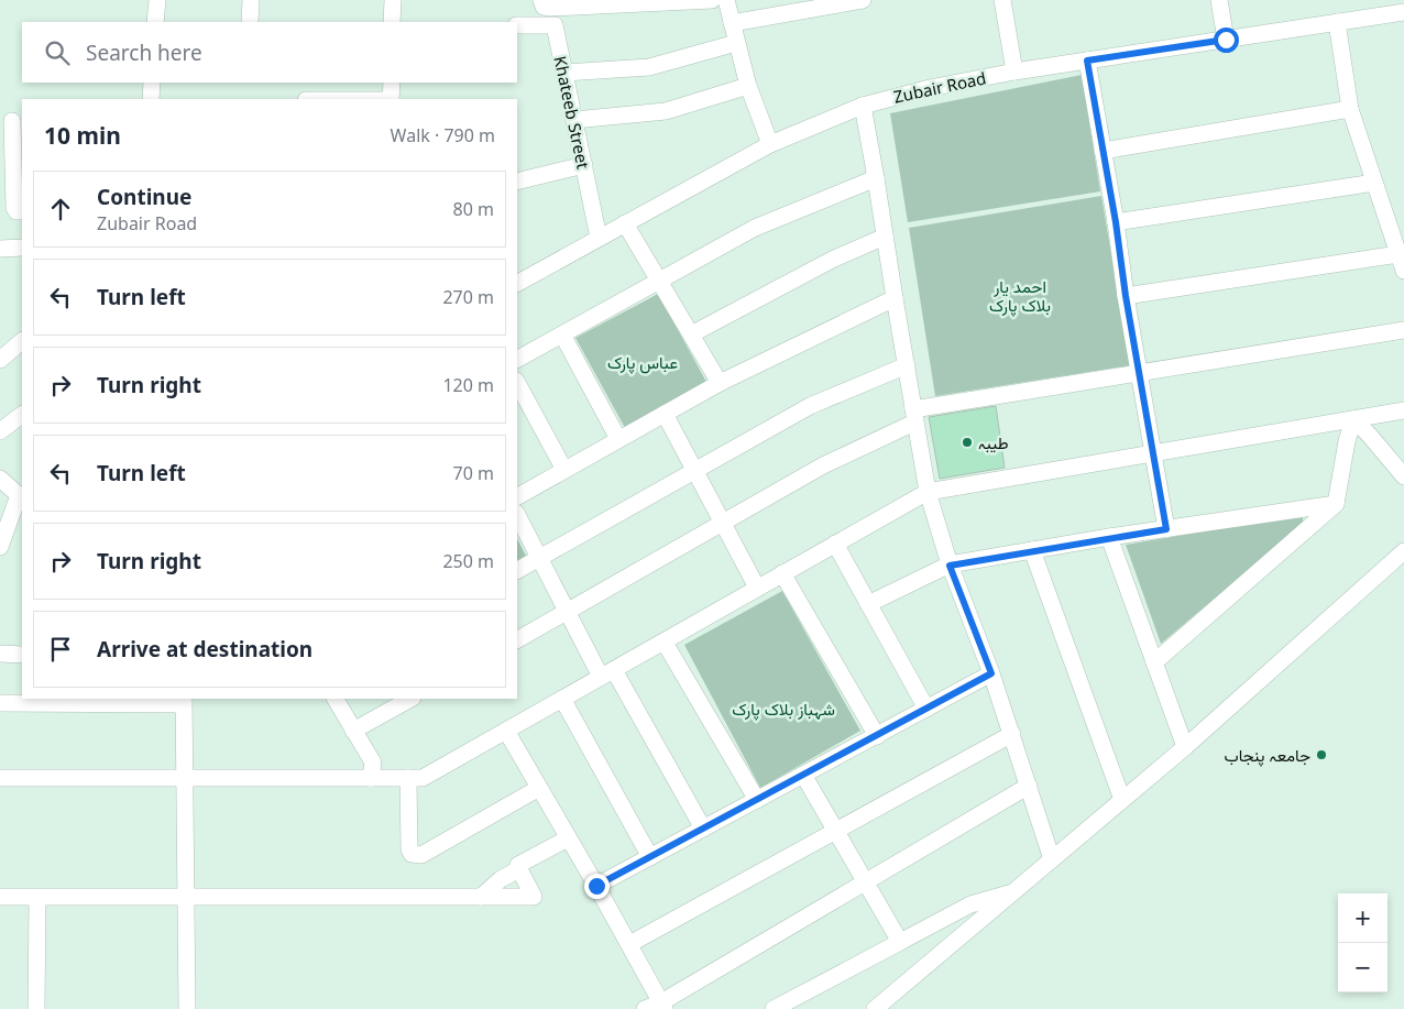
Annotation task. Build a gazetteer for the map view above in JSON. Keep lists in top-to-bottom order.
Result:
{
  "streets": {
    "street": ["Zubair Road", "Khateeb Street"]
  },
  "crossings": [
    ["Zubair Road", "Khateeb Street"]
  ],
  "parks": ["احمد یار بلاک پارک", "عباس پارک", "شہباز بلاک پارک"],
  "places": ["طیبہ", "جامعہ پنجاب"],
  "page": {
    "search": "Search here",
    "heading": ["10 min", "Walk · 790 m"],
    "list": [
      ["Continue", "Zubair Road", "80 m"],
      ["Turn left", "270 m"],
      ["Turn right", "120 m"],
      ["Turn left", "70 m"],
      ["Turn right", "250 m"],
      "Arrive at destination"
    ],
    "map_buttons": ["+", "−"]
  }
}
